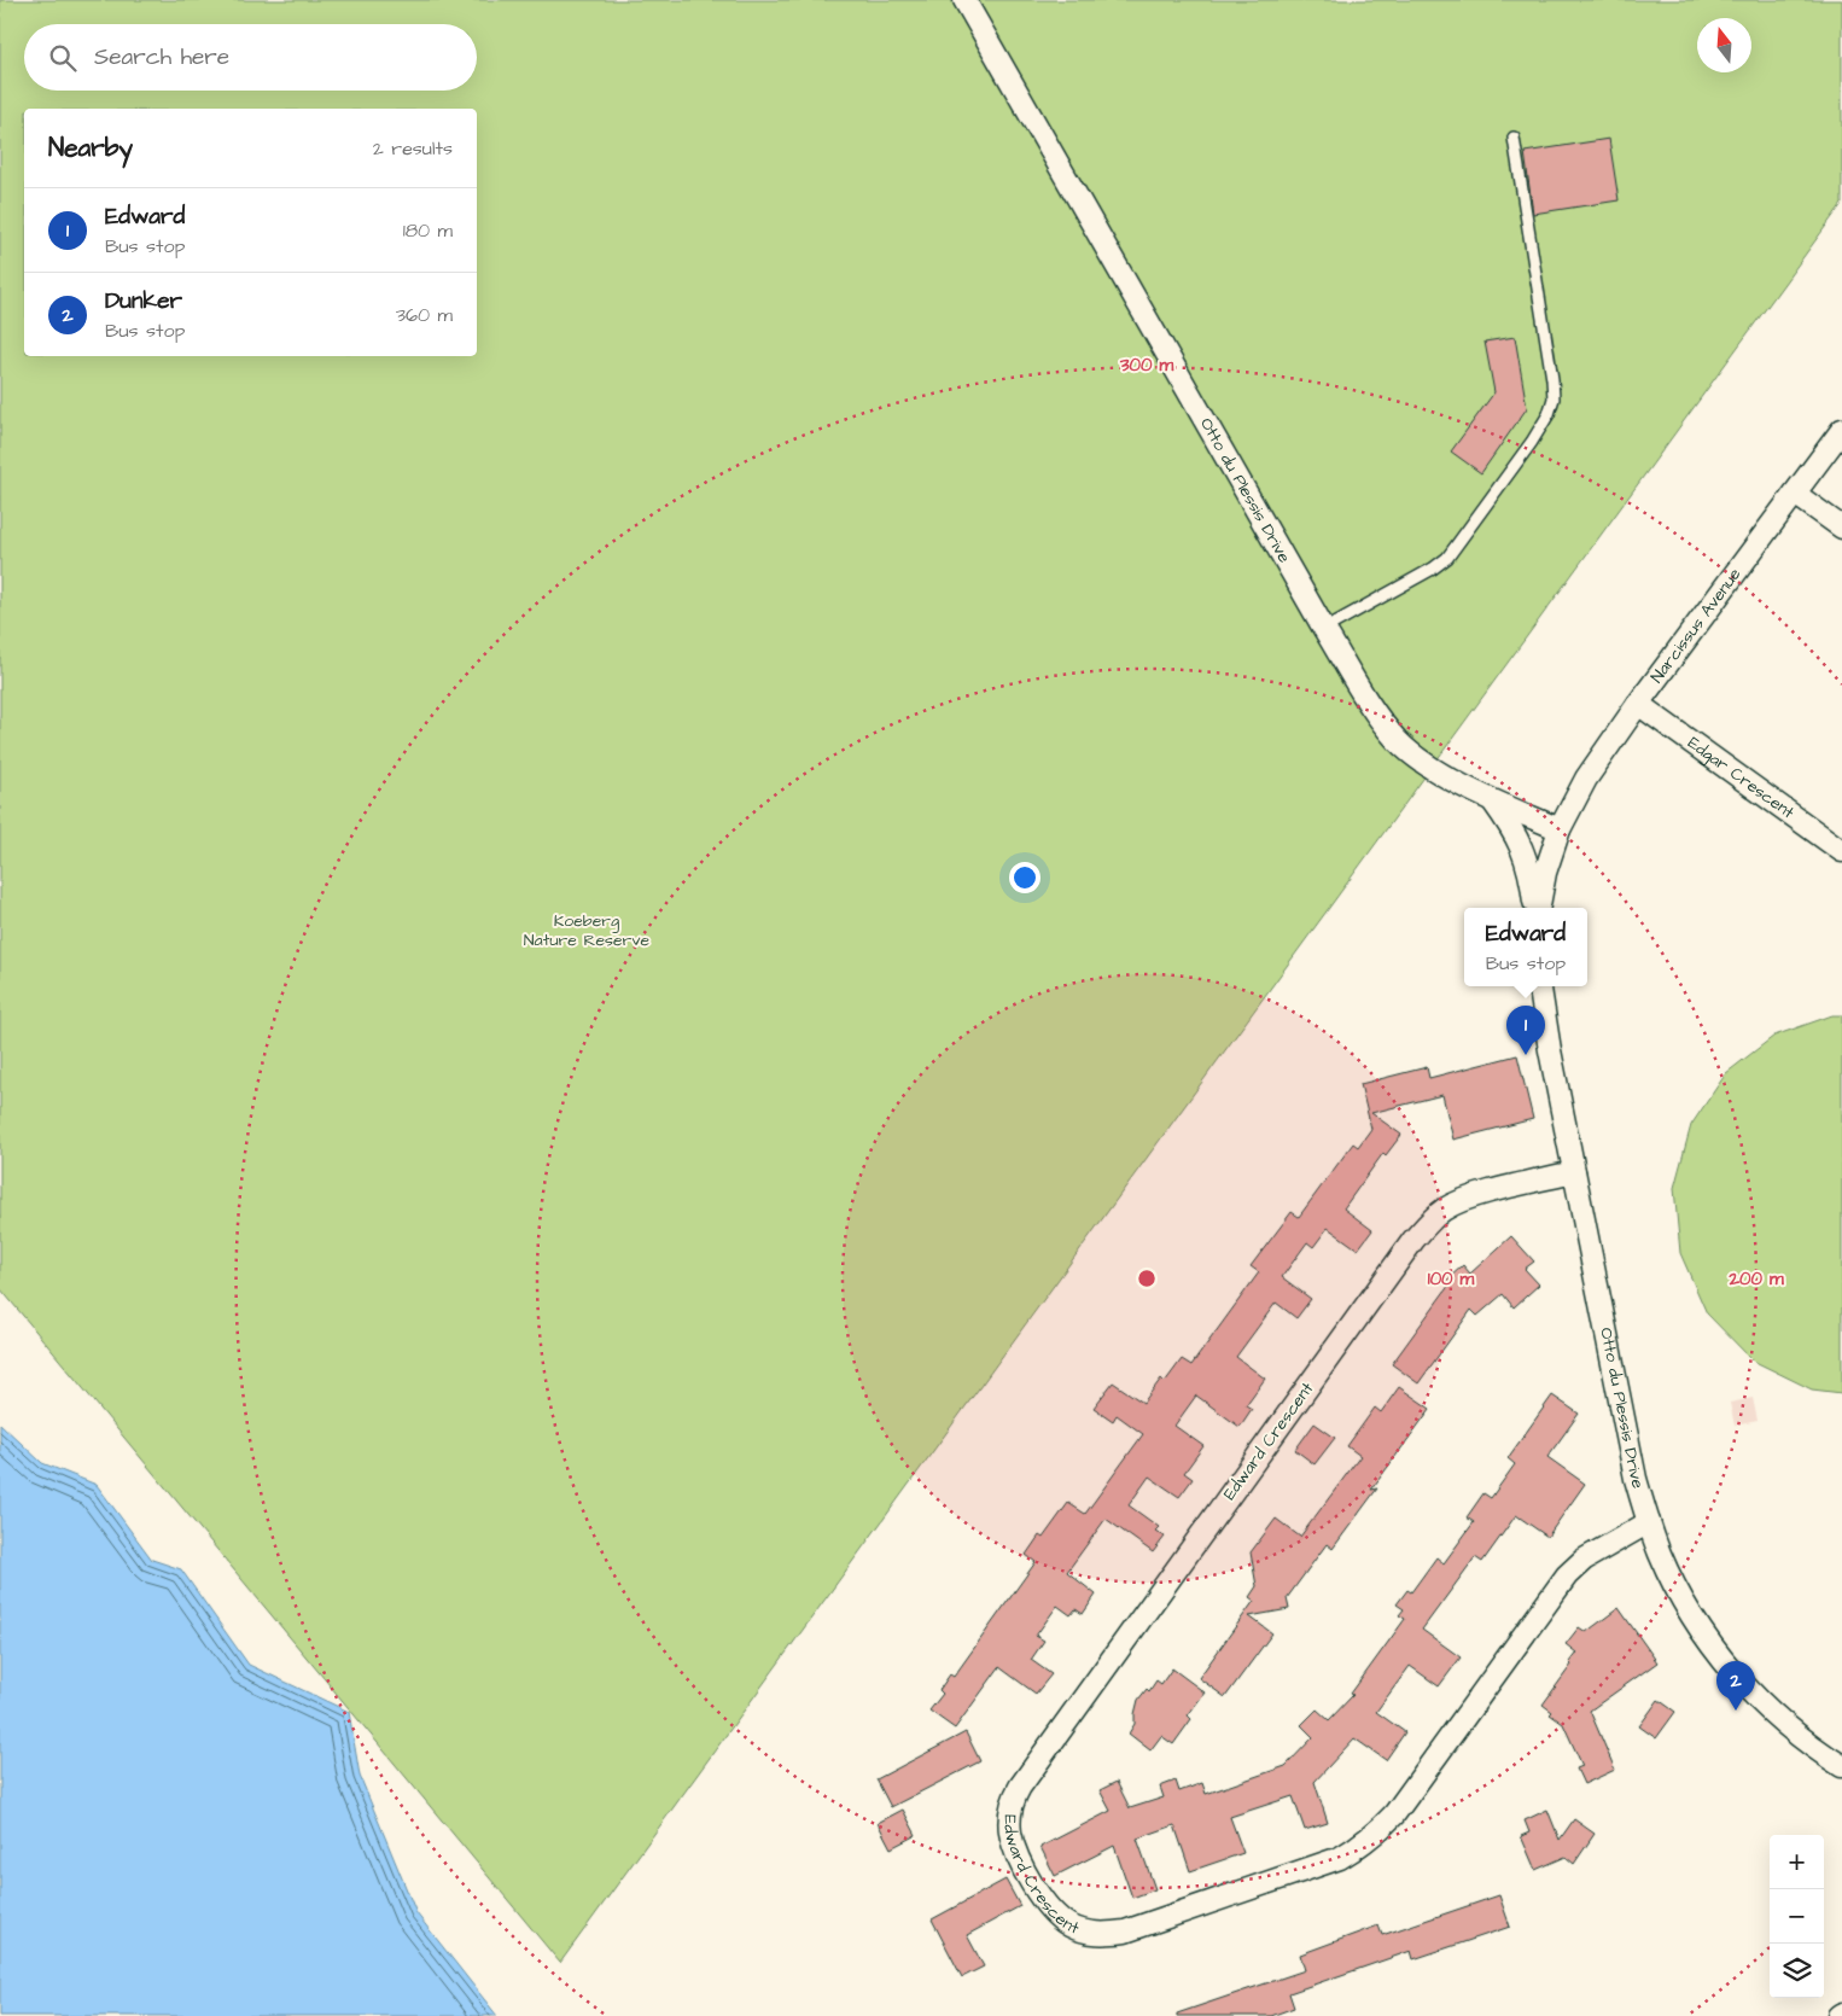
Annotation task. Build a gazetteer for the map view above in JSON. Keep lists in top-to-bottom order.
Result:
{
  "streets": {
    "street": [
      "Otto du Plessis Drive",
      "Narcissus Avenue",
      "Edgar Crescent",
      "Edward Crescent"
    ]
  },
  "crossings": [
    ["Otto du Plessis Drive", "Narcissus Avenue"],
    ["Otto du Plessis Drive", "Edward Crescent"],
    ["Narcissus Avenue", "Edgar Crescent"]
  ],
  "parks": ["Koeberg Nature Reserve"],
  "north": "top",
  "page": {
    "search": "Search here",
    "heading": ["Nearby", "2 results"],
    "list": [
      {
        "mark": "1",
        "name": "Edward",
        "note": "Bus stop",
        "value": "180 m"
      },
      {
        "mark": "2",
        "name": "Dunker",
        "note": "Bus stop",
        "value": "360 m"
      }
    ],
    "popup": ["Edward", "Bus stop"],
    "pins": ["1", "2"],
    "map_buttons": ["+", "−"]
  },
  "rings": ["300 m", "100 m", "200 m"]
}
